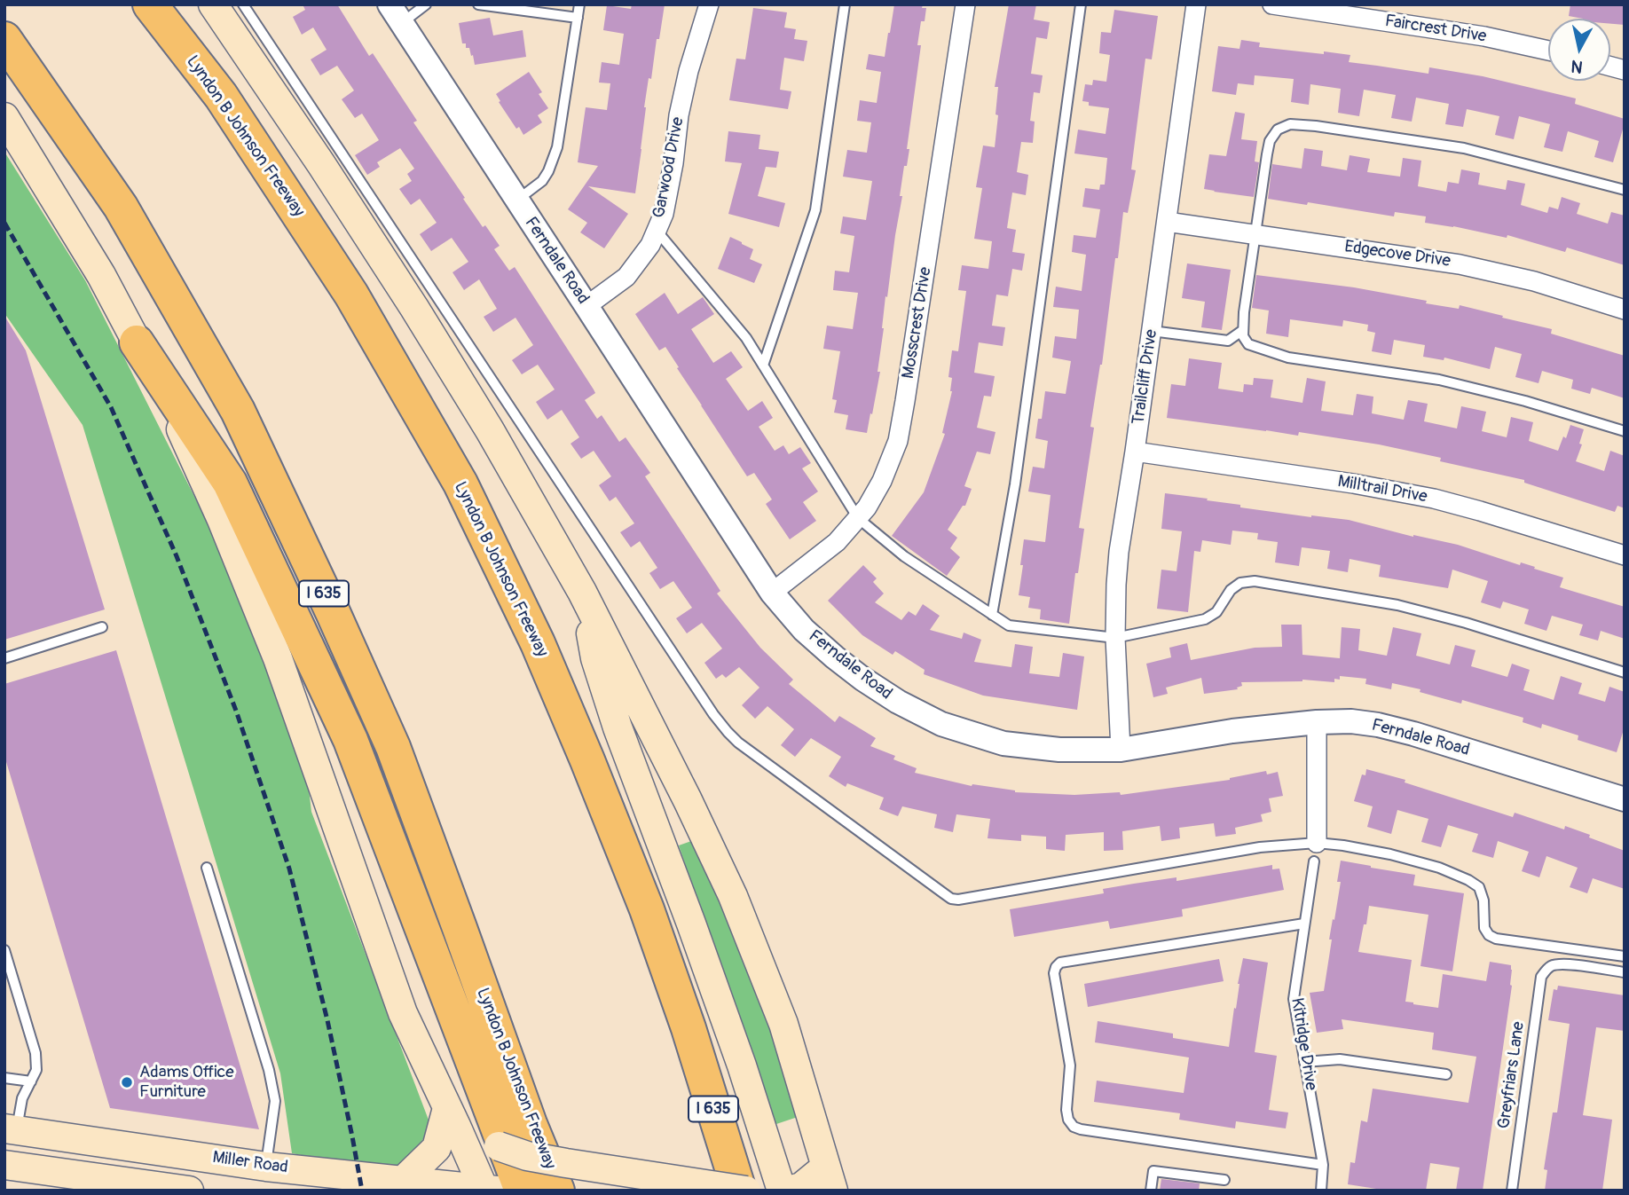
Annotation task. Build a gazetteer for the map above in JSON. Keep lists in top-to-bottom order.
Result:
{
  "streets": {
    "highway": ["Lyndon B Johnson Freeway", "I 635"],
    "main road": ["Miller Road"],
    "street": [
      "Faircrest Drive",
      "Garwood Drive",
      "Edgecove Drive",
      "Ferndale Road",
      "Mosscrest Drive",
      "Trailcliff Drive",
      "Milltrail Drive",
      "Kitridge Drive"
    ],
    "lane": ["Greyfriars Lane"]
  },
  "crossings": [
    ["Garwood Drive", "Ferndale Road"],
    ["Edgecove Drive", "Trailcliff Drive"],
    ["Ferndale Road", "Mosscrest Drive"],
    ["Ferndale Road", "Trailcliff Drive"],
    ["Ferndale Road", "Kitridge Drive"],
    ["Trailcliff Drive", "Milltrail Drive"]
  ],
  "places": ["Adams Office Furniture"],
  "north": "bottom"
}
